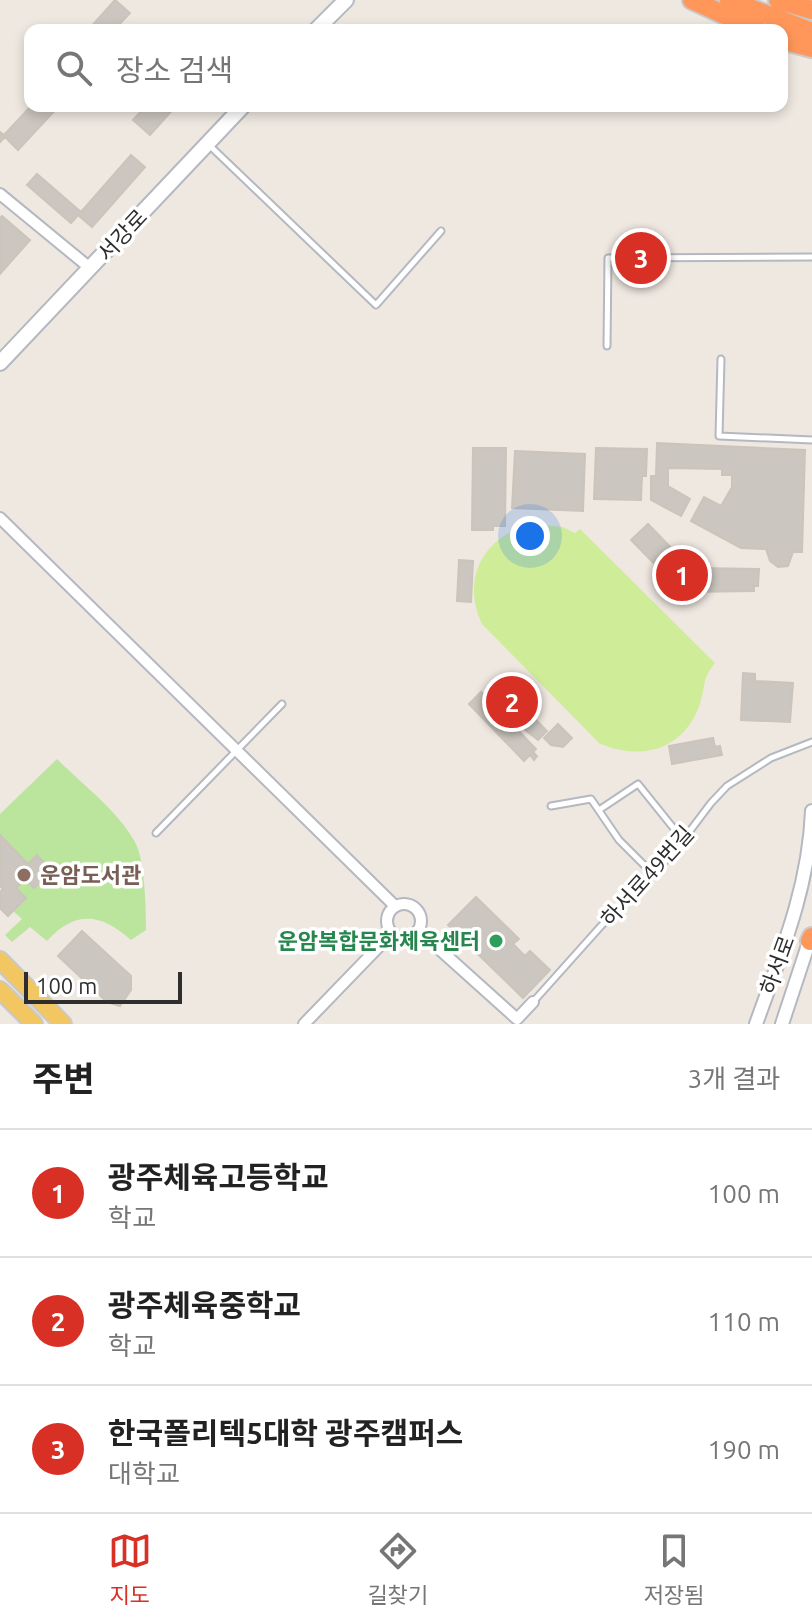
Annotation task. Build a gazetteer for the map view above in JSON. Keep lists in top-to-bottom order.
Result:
{
  "streets": {
    "main road": ["서강로"],
    "street": ["하서로"],
    "lane": ["하서로49번길"]
  },
  "places": ["운암도서관", "운암복합문화체육센터"],
  "scale_bar": "100 m",
  "page": {
    "search": "장소 검색",
    "pins": ["3", "1", "2"],
    "scale": "100 m",
    "heading": ["주변", "3개 결과"],
    "list": [
      {
        "mark": "1",
        "name": "광주체육고등학교",
        "note": "학교",
        "value": "100 m"
      },
      {
        "mark": "2",
        "name": "광주체육중학교",
        "note": "학교",
        "value": "110 m"
      },
      {
        "mark": "3",
        "name": "한국폴리텍5대학 광주캠퍼스",
        "note": "대학교",
        "value": "190 m"
      }
    ],
    "nav": ["지도", "길찾기", "저장됨"]
  }
}
